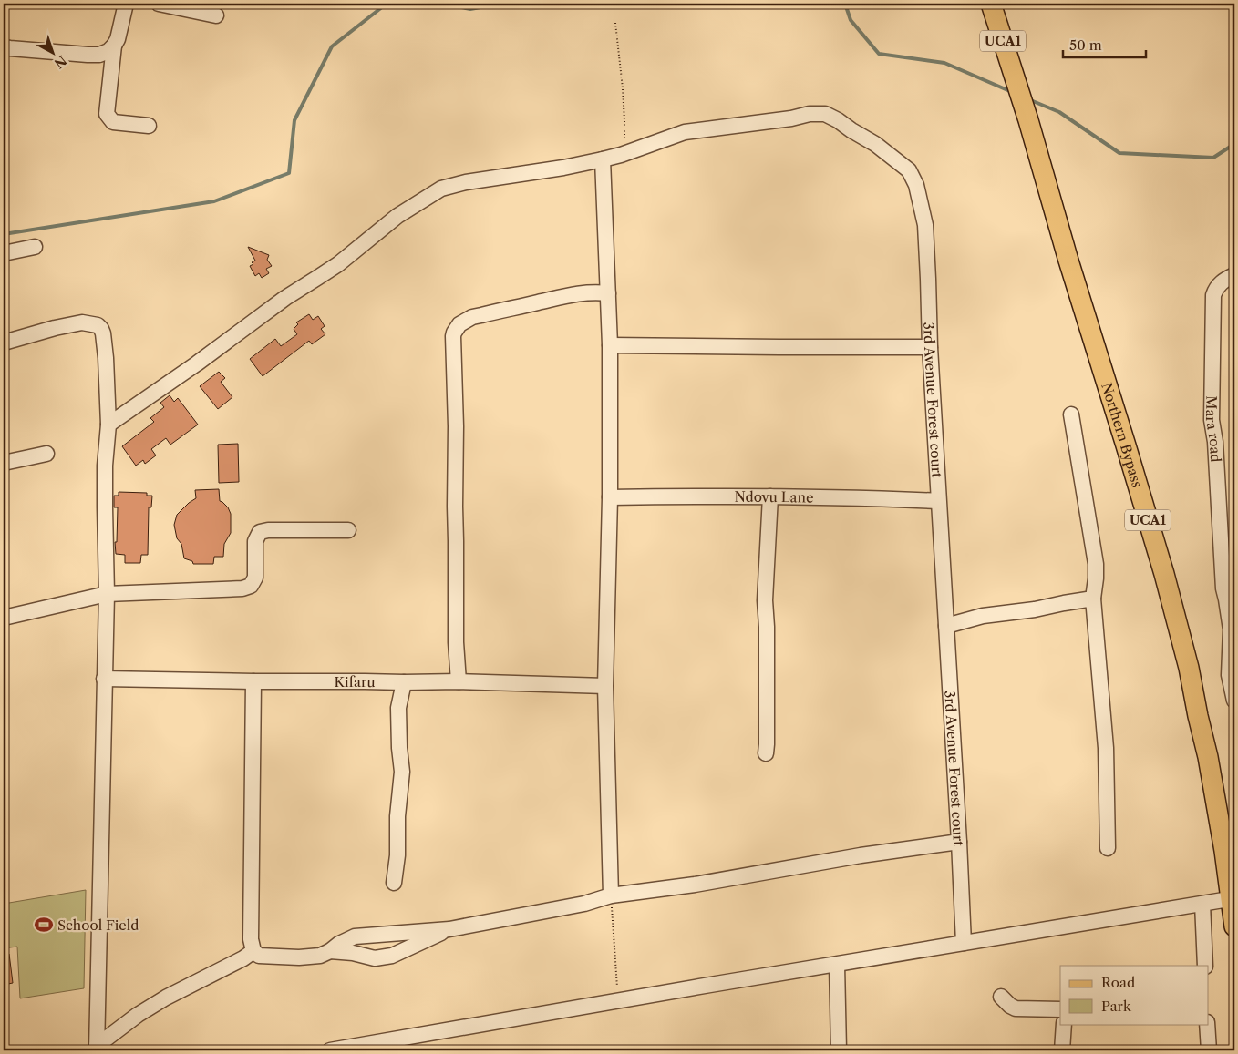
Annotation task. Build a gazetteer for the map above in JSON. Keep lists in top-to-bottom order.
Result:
{
  "streets": {
    "main road": ["UCA1", "Northern Bypass"],
    "street": [
      "3rd Avenue Forest court",
      "Mara road",
      "Ndovu Lane",
      "Kifaru"
    ]
  },
  "crossings": [
    ["3rd Avenue Forest court", "Ndovu Lane"]
  ],
  "places": {
    "sports": ["School Field"]
  },
  "legend": ["Road", "Park"],
  "scale_bar": "50 m",
  "north": "bottom right"
}
